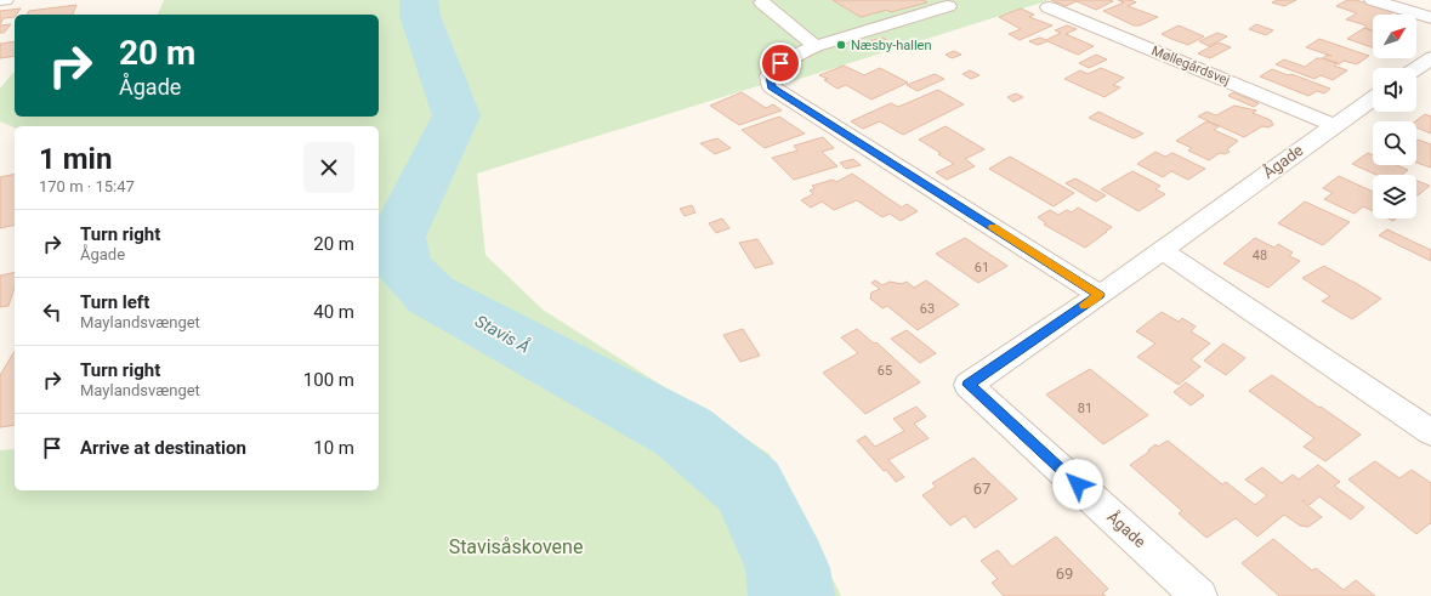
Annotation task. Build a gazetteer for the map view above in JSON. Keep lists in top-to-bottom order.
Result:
{
  "streets": {
    "street": ["Møllegårdsvej", "Ågade"]
  },
  "crossings": [
    ["Møllegårdsvej", "Ågade"]
  ],
  "water": ["Stavis Å"],
  "parks": ["Stavisåskovene"],
  "places": ["Næsby-hallen"],
  "house_numbers": [
    "48",
    "61",
    "63",
    "65",
    "81",
    "67",
    "69"
  ],
  "north": "top right",
  "page": {
    "turn": ["20 m", "Ågade"],
    "heading": ["1 min", "170 m · 15:47"],
    "list": [
      {
        "name": "Turn right",
        "note": "Ågade",
        "value": "20 m"
      },
      {
        "name": "Turn left",
        "note": "Maylandsvænget",
        "value": "40 m"
      },
      {
        "name": "Turn right",
        "note": "Maylandsvænget",
        "value": "100 m"
      },
      {
        "name": "Arrive at destination",
        "value": "10 m"
      }
    ]
  }
}
